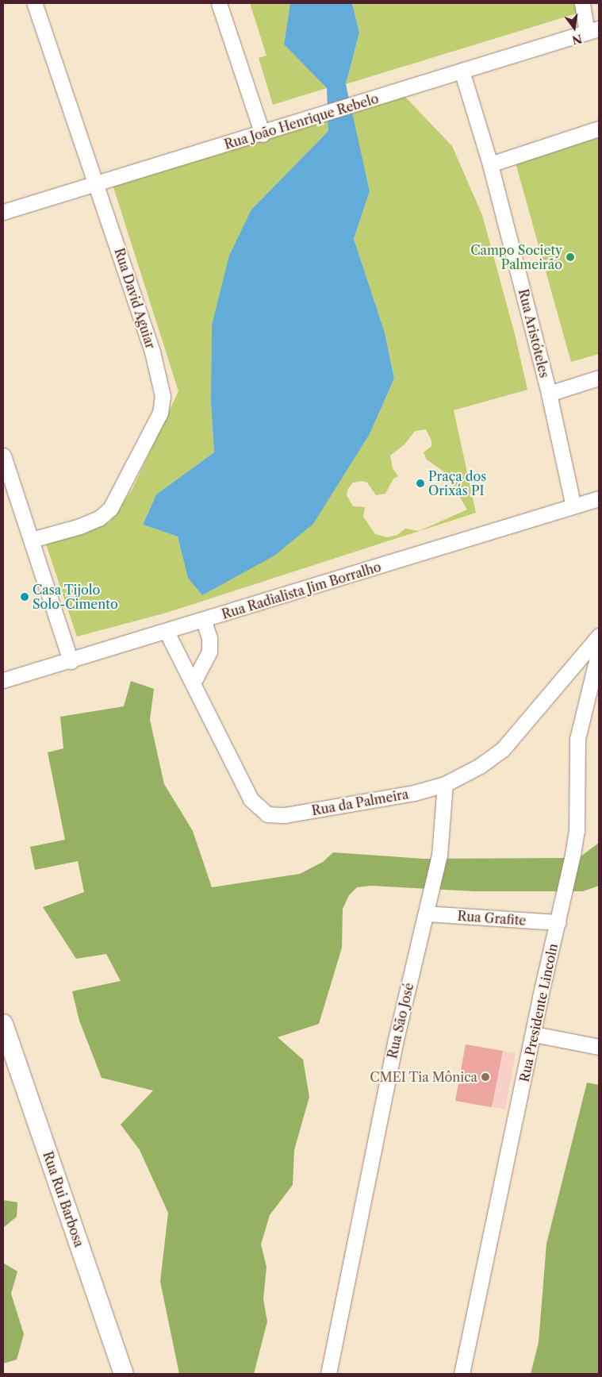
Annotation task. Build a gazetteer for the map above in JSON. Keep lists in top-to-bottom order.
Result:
{
  "streets": {
    "street": [
      "Rua João Henrique Rebelo",
      "Rua David Aguiar",
      "Rua Aristóteles",
      "Rua Radialista Jim Borralho",
      "Rua da Palmeira",
      "Rua Grafite",
      "Rua Presidente Lincoln",
      "Rua São José",
      "Rua Rui Barbosa"
    ]
  },
  "crossings": [
    ["Rua João Henrique Rebelo", "Rua David Aguiar"],
    ["Rua João Henrique Rebelo", "Rua Aristóteles"],
    ["Rua Aristóteles", "Rua Radialista Jim Borralho"],
    ["Rua Radialista Jim Borralho", "Rua da Palmeira"],
    ["Rua da Palmeira", "Rua São José"],
    ["Rua Grafite", "Rua Presidente Lincoln"],
    ["Rua Grafite", "Rua São José"]
  ],
  "places": [
    "Campo Society Palmeirão",
    "Praça dos Orixás PI",
    "Casa Tijolo Solo-Cimento",
    "CMEI Tia Mônica"
  ],
  "north": "bottom"
}
